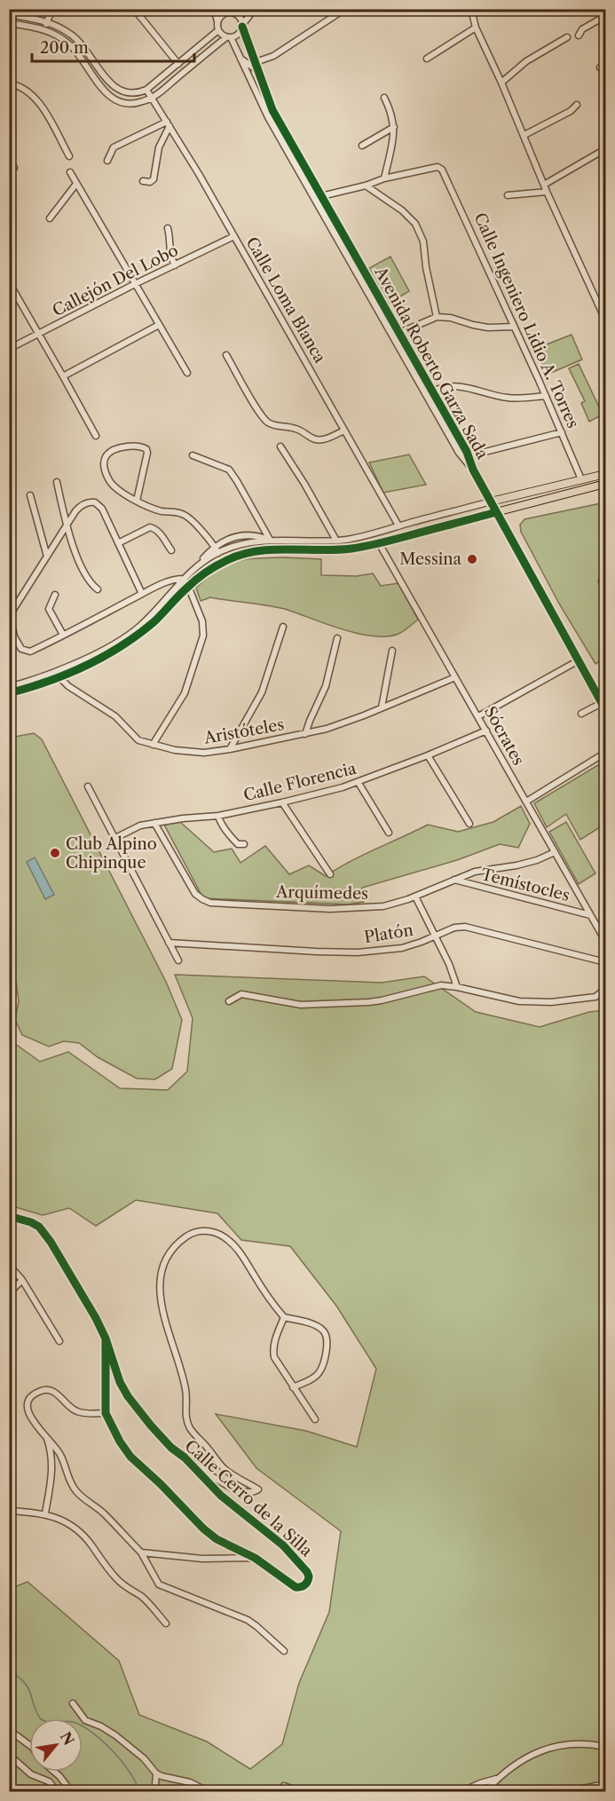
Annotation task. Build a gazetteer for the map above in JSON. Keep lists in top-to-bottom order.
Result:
{
  "streets": {
    "street": [
      "Callejón Del Lobo",
      "Calle Loma Blanca",
      "Calle Ingeniero Lidio A. Torres",
      "Avenida Roberto Garza Sada",
      "Aristóteles",
      "Sócrates",
      "Calle Florencia",
      "Temístocles",
      "Arquímedes",
      "Platón",
      "Calle Cerro de la Silla"
    ]
  },
  "crossings": [
    ["Callejón Del Lobo", "Calle Loma Blanca"],
    ["Aristóteles", "Sócrates"],
    ["Sócrates", "Calle Florencia"],
    ["Sócrates", "Temístocles"],
    ["Sócrates", "Arquímedes"],
    ["Calle Florencia", "Arquímedes"],
    ["Temístocles", "Arquímedes"]
  ],
  "places": ["Messina", "Club Alpino Chipinque"],
  "scale_bar": "200 m",
  "north": "top right"
}
